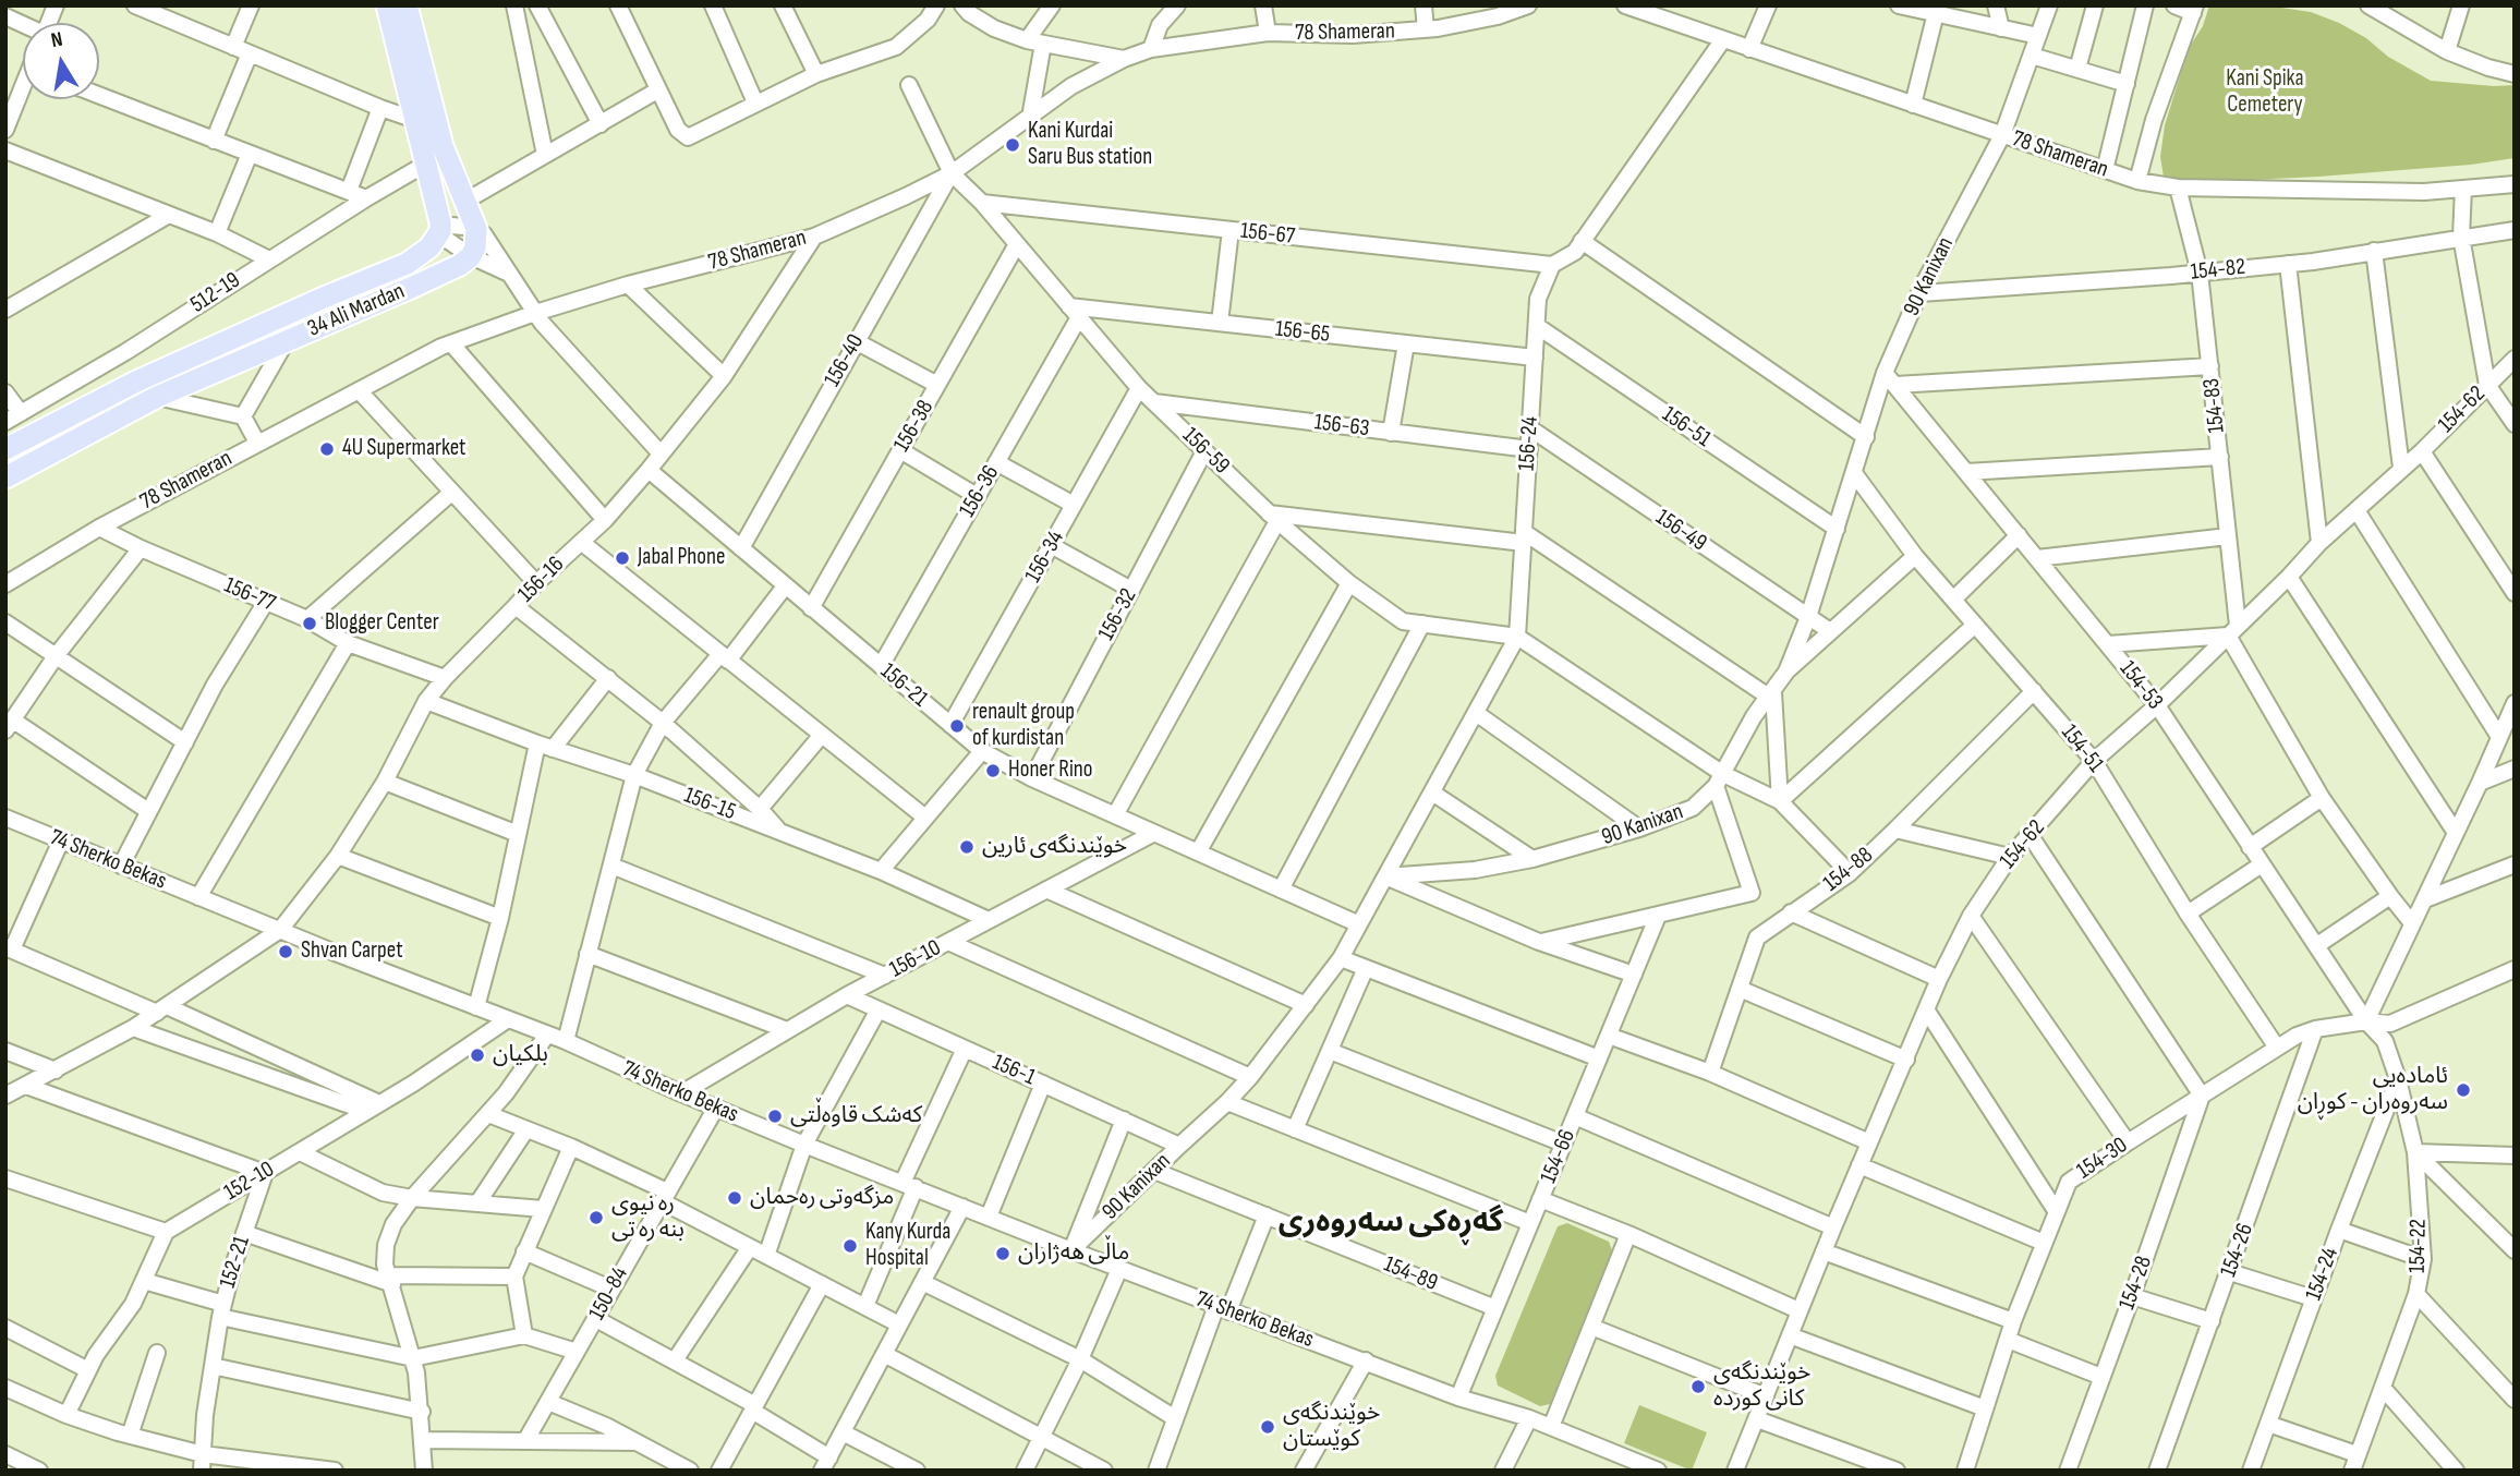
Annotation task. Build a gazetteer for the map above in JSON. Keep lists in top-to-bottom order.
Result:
{
  "streets": {
    "main road": ["34 Ali Mardan"],
    "street": [
      "78 Shameran",
      "156-67",
      "154-82",
      "90 Kanixan",
      "512-19",
      "156-65",
      "156-40",
      "154-83",
      "154-62",
      "156-38",
      "156-63",
      "156-51",
      "156-24",
      "156-59",
      "156-36",
      "156-49",
      "156-34",
      "156-16",
      "156-77",
      "156-32",
      "156-21",
      "154-53",
      "154-51",
      "156-15",
      "74 Sherko Bekas",
      "154-88",
      "156-10",
      "156-1",
      "154-66",
      "154-30",
      "152-10",
      "154-22",
      "154-26",
      "152-21",
      "154-89",
      "154-24",
      "154-28",
      "150-84"
    ]
  },
  "crossings": [
    ["78 Shameran", "90 Kanixan"],
    ["78 Shameran", "156-40"],
    ["78 Shameran", "154-83"],
    ["78 Shameran", "156-24"],
    ["78 Shameran", "156-59"],
    ["78 Shameran", "156-16"],
    ["78 Shameran", "156-77"],
    ["156-67", "156-24"],
    ["156-67", "156-59"],
    ["154-82", "90 Kanixan"],
    ["154-82", "154-83"],
    ["90 Kanixan", "156-51"],
    ["90 Kanixan", "156-24"],
    ["90 Kanixan", "156-49"],
    ["90 Kanixan", "156-21"],
    ["90 Kanixan", "154-53"],
    ["90 Kanixan", "154-51"],
    ["90 Kanixan", "74 Sherko Bekas"],
    ["90 Kanixan", "156-1"],
    ["90 Kanixan", "154-89"],
    ["156-65", "156-24"],
    ["156-65", "156-59"],
    ["156-65", "156-36"],
    ["156-40", "156-59"],
    ["156-40", "156-21"],
    ["154-83", "154-62"],
    ["154-62", "154-53"],
    ["154-62", "154-51"],
    ["156-38", "156-59"],
    ["156-38", "156-21"],
    ["156-63", "156-24"],
    ["156-63", "156-59"],
    ["156-51", "156-24"],
    ["156-24", "156-59"],
    ["156-24", "156-49"],
    ["156-59", "156-36"],
    ["156-59", "156-34"],
    ["156-59", "156-32"],
    ["156-36", "156-21"],
    ["156-34", "156-21"],
    ["156-16", "156-77"],
    ["156-16", "156-21"],
    ["156-16", "156-15"],
    ["156-16", "74 Sherko Bekas"],
    ["156-32", "156-21"],
    ["156-21", "156-10"],
    ["154-53", "154-30"],
    ["154-53", "154-22"],
    ["154-51", "154-88"],
    ["154-51", "154-30"],
    ["156-15", "156-10"],
    ["74 Sherko Bekas", "156-10"],
    ["74 Sherko Bekas", "154-66"],
    ["74 Sherko Bekas", "152-10"],
    ["74 Sherko Bekas", "150-84"],
    ["156-10", "156-1"],
    ["154-66", "154-89"],
    ["154-30", "154-22"],
    ["154-30", "154-26"],
    ["154-30", "154-28"],
    ["152-10", "152-21"],
    ["154-22", "154-24"]
  ],
  "districts": ["گەڕەکی سەروەری"],
  "parks": ["Kani Spika Cemetery"],
  "places": [
    "Kani Kurdai Saru Bus station",
    "4U Supermarket",
    "Jabal Phone",
    "Blogger Center",
    "renault group of kurdistan",
    "Honer Rino",
    "خوێندنگەی ئارین",
    "Shvan Carpet",
    "بلكيان",
    "ئامادەیی سەروەران - کوڕان",
    "کەشک قاوەڵتی",
    "مزگەوتی رەحمان",
    "ره نیوی بنه ره تی",
    "Kany Kurda Hospital",
    "ماڵی هەژاران",
    "خوێندنگەی کانی کوردە",
    "خوێندنگەی کوێستان"
  ],
  "north": "top"
}
